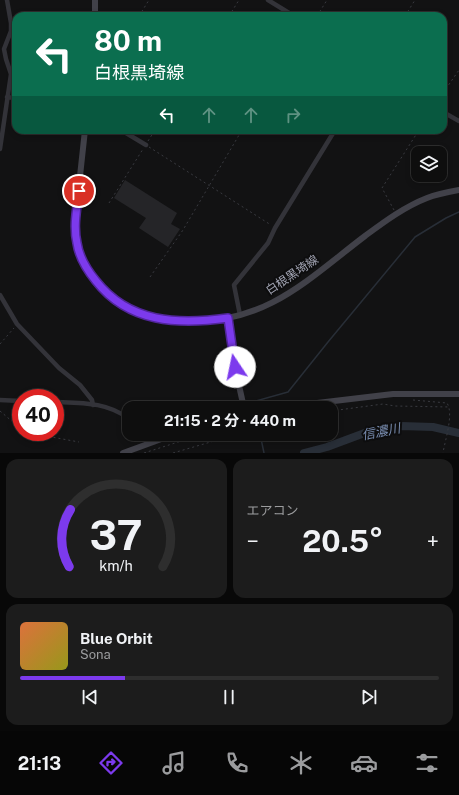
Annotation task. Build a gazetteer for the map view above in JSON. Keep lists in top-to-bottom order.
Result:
{
  "streets": {
    "main road": ["白根黒埼線"]
  },
  "water": ["信濃川"],
  "page": {
    "turn": ["80 m", "白根黒埼線"],
    "limit": "40",
    "trip": "21:15 · 2 分 · 440 m",
    "tile": "エアコン",
    "heat": ["−", "20.5°", "+"],
    "song": ["Blue Orbit", "Sona"],
    "tabs": "21:13",
    "gauge": ["37", "km/h"]
  }
}
